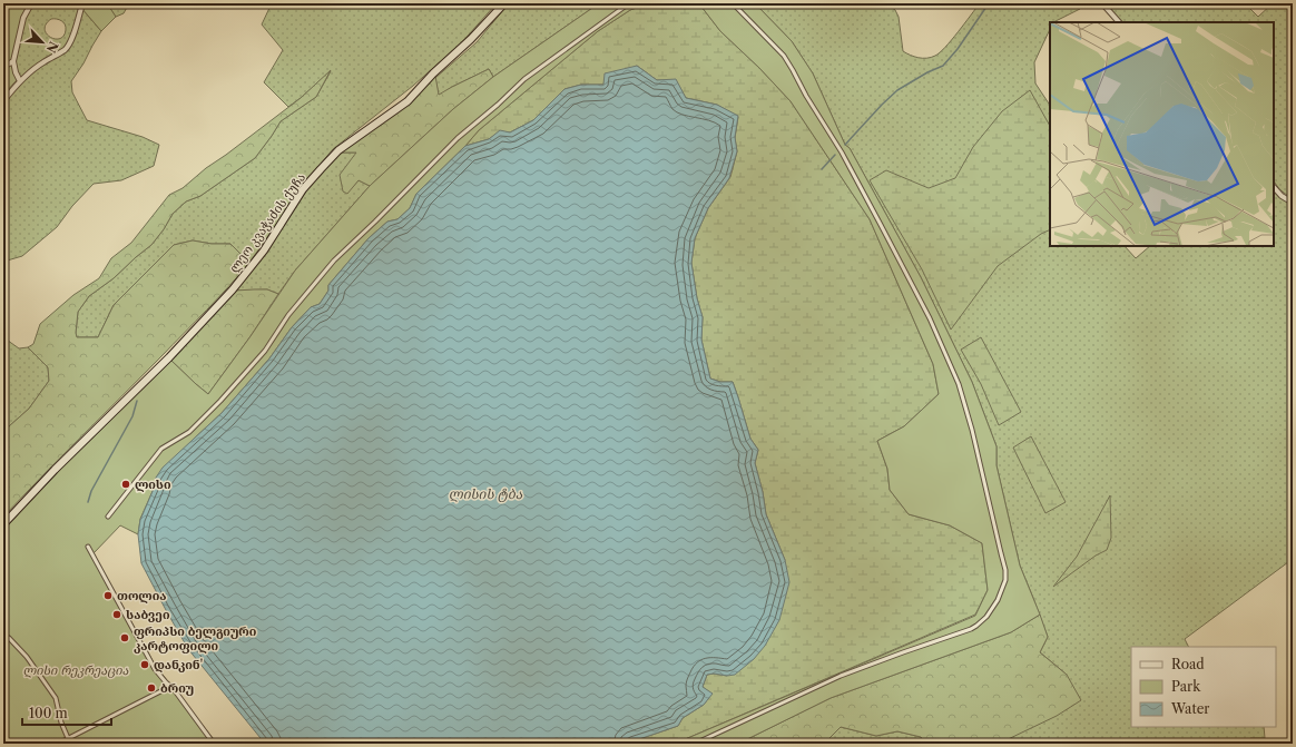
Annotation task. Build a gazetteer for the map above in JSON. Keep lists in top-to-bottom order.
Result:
{
  "streets": {
    "main road": ["ლეო კვაჭაძის ქუჩა"]
  },
  "water": ["ლისის ტბა"],
  "parks": ["ლისი რეკრეაცია"],
  "places": [
    "ლისი",
    "თოლია",
    "საბვეი",
    "ფრიპსი ბელგიური კარტოფილი",
    "დანკინ'",
    "ბრიუ"
  ],
  "legend": ["Road", "Park", "Water"],
  "scale_bar": "100 m",
  "north": "bottom right"
}
